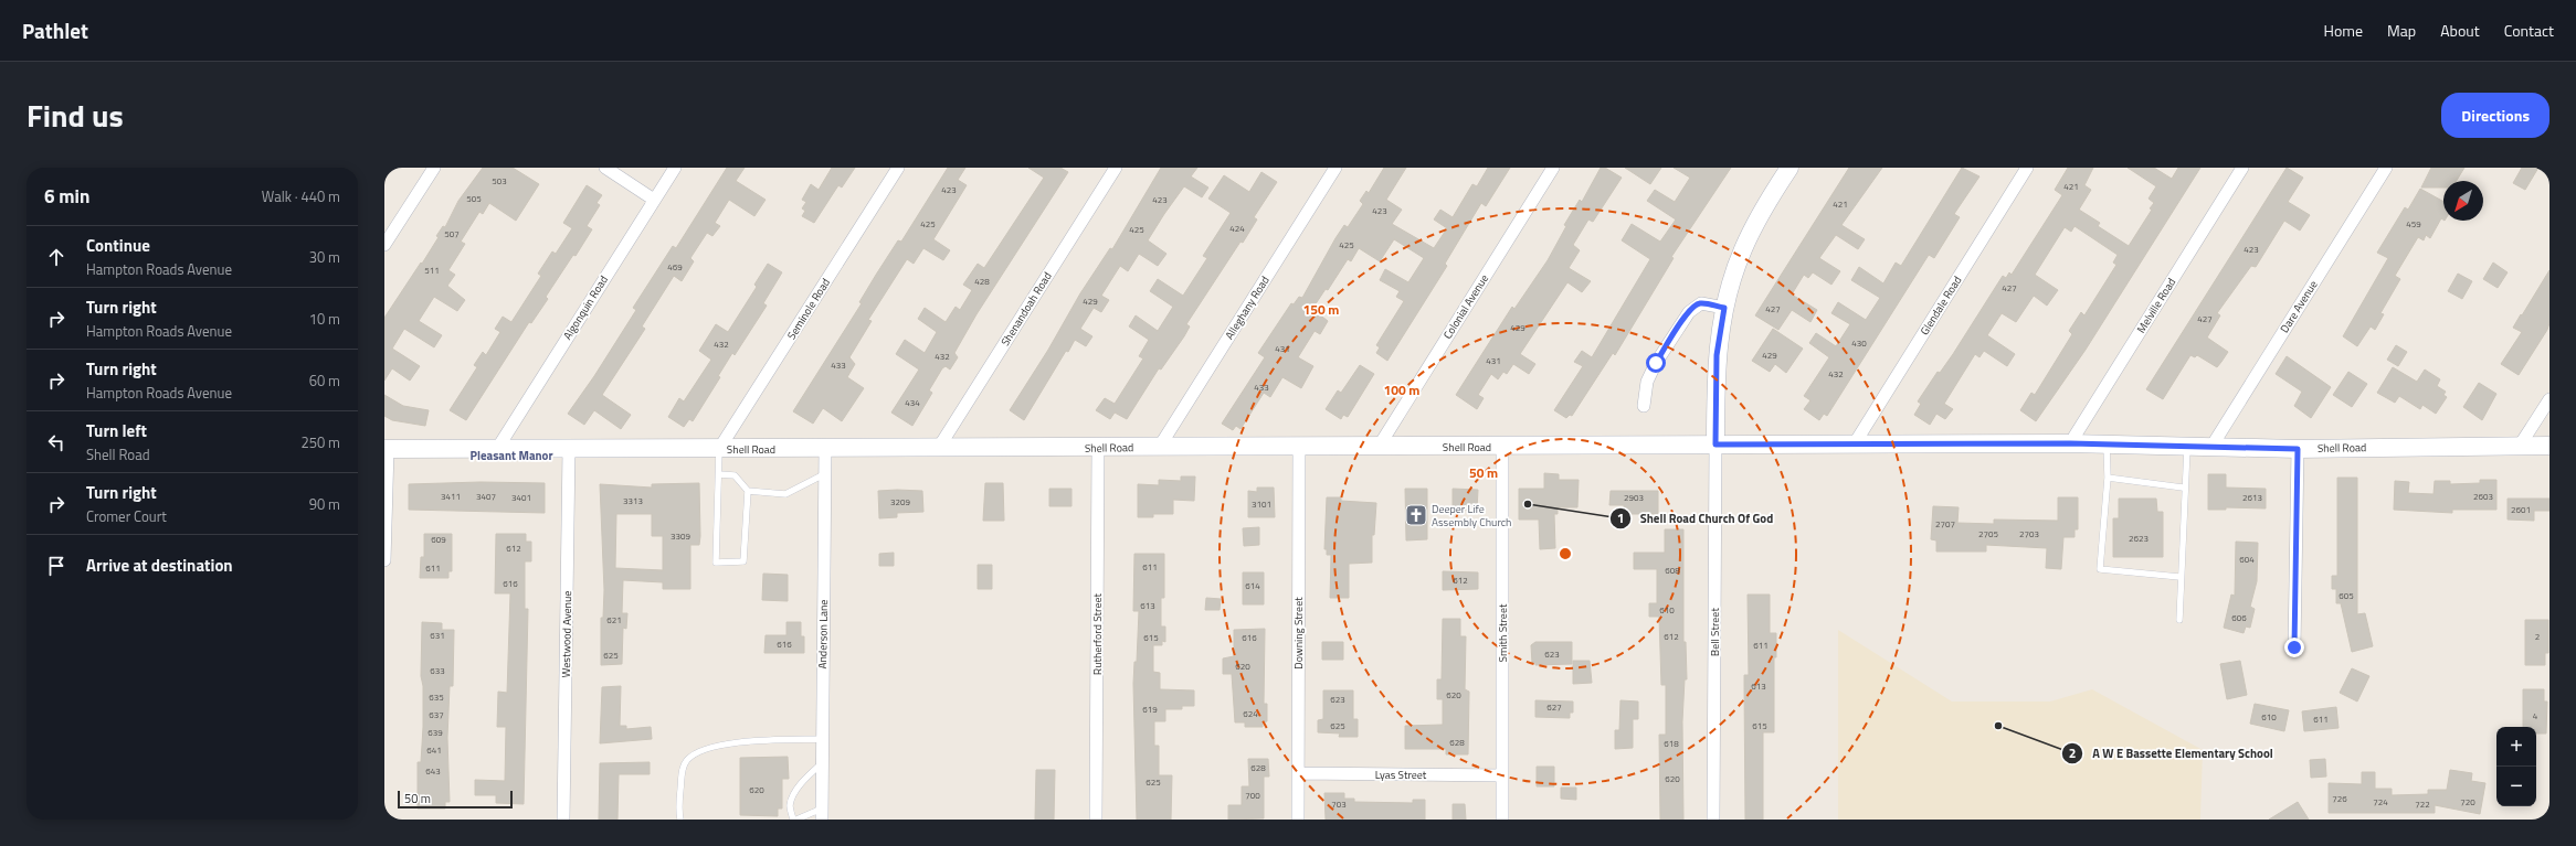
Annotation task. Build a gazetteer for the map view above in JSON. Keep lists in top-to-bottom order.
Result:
{
  "streets": {
    "street": [
      "Glendale Road",
      "Melville Road",
      "Colonial Avenue",
      "Dare Avenue",
      "Algonquin Road",
      "Alleghany Road",
      "Seminole Road",
      "Shenandoah Road",
      "Shell Road",
      "Bell Street",
      "Downing Street",
      "Smith Street",
      "Westwood Avenue",
      "Anderson Lane",
      "Rutherford Street",
      "Lyas Street"
    ]
  },
  "crossings": [
    ["Glendale Road", "Shell Road"],
    ["Melville Road", "Shell Road"],
    ["Colonial Avenue", "Shell Road"],
    ["Dare Avenue", "Shell Road"],
    ["Algonquin Road", "Shell Road"],
    ["Alleghany Road", "Shell Road"],
    ["Seminole Road", "Shell Road"],
    ["Shenandoah Road", "Shell Road"],
    ["Shell Road", "Bell Street"],
    ["Shell Road", "Downing Street"],
    ["Shell Road", "Smith Street"],
    ["Shell Road", "Westwood Avenue"],
    ["Shell Road", "Anderson Lane"],
    ["Shell Road", "Rutherford Street"],
    ["Downing Street", "Lyas Street"],
    ["Smith Street", "Lyas Street"]
  ],
  "districts": ["Pleasant Manor"],
  "places": {
    "other": ["Shell Road Church Of God", "A W E Bassette Elementary School"],
    "church": ["Deeper Life Assembly Church"]
  },
  "house_numbers": [
    "503",
    "421",
    "423",
    "505",
    "423",
    "421",
    "423",
    "425",
    "459",
    "424",
    "425",
    "507",
    "425",
    "423",
    "469",
    "511",
    "428",
    "427",
    "429",
    "427",
    "427",
    "429",
    "430",
    "432",
    "431",
    "429",
    "432",
    "431",
    "433",
    "432",
    "433",
    "434",
    "3411",
    "3407",
    "2603",
    "3401",
    "2903",
    "2613",
    "3313",
    "3209",
    "3101",
    "2601",
    "2707",
    "2705",
    "2703",
    "3309",
    "2623",
    "609",
    "612",
    "604",
    "611",
    "611",
    "608",
    "612",
    "616",
    "614",
    "605",
    "613",
    "610",
    "606",
    "621",
    "631",
    "612",
    "2",
    "615",
    "616",
    "616",
    "611",
    "623",
    "625",
    "620",
    "633",
    "613",
    "620",
    "635",
    "623",
    "627",
    "619",
    "624",
    "637",
    "4",
    "610",
    "611",
    "625",
    "615",
    "639",
    "628",
    "618",
    "641",
    "628",
    "643",
    "620",
    "625",
    "620",
    "700",
    "726",
    "724",
    "720",
    "703",
    "722"
  ],
  "scale_bar": "50 m",
  "north": "bottom left",
  "page": {
    "header": "Pathlet",
    "nav": [
      "Home",
      "Map",
      "About",
      "Contact"
    ],
    "title": "Find us",
    "buttons": "Directions",
    "heading": ["6 min", "Walk · 440 m"],
    "list": [
      ["Continue", "Hampton Roads Avenue", "30 m"],
      ["Turn right", "Hampton Roads Avenue", "10 m"],
      ["Turn right", "Hampton Roads Avenue", "60 m"],
      ["Turn left", "Shell Road", "250 m"],
      ["Turn right", "Cromer Court", "90 m"],
      "Arrive at destination"
    ],
    "map_buttons": ["+", "−"],
    "scale": "50 m"
  },
  "rings": ["150 m", "100 m", "50 m"]
}
